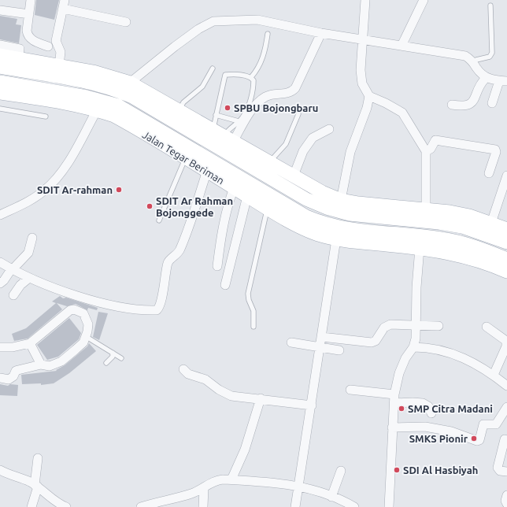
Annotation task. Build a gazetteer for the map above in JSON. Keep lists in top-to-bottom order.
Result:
{
  "streets": {
    "main road": ["Jalan Tegar Beriman"]
  },
  "places": [
    "SPBU Bojongbaru",
    "SDIT Ar-rahman",
    "SDIT Ar Rahman Bojonggede",
    "SMP Citra Madani",
    "SMKS Pionir",
    "SDI Al Hasbiyah"
  ]
}
